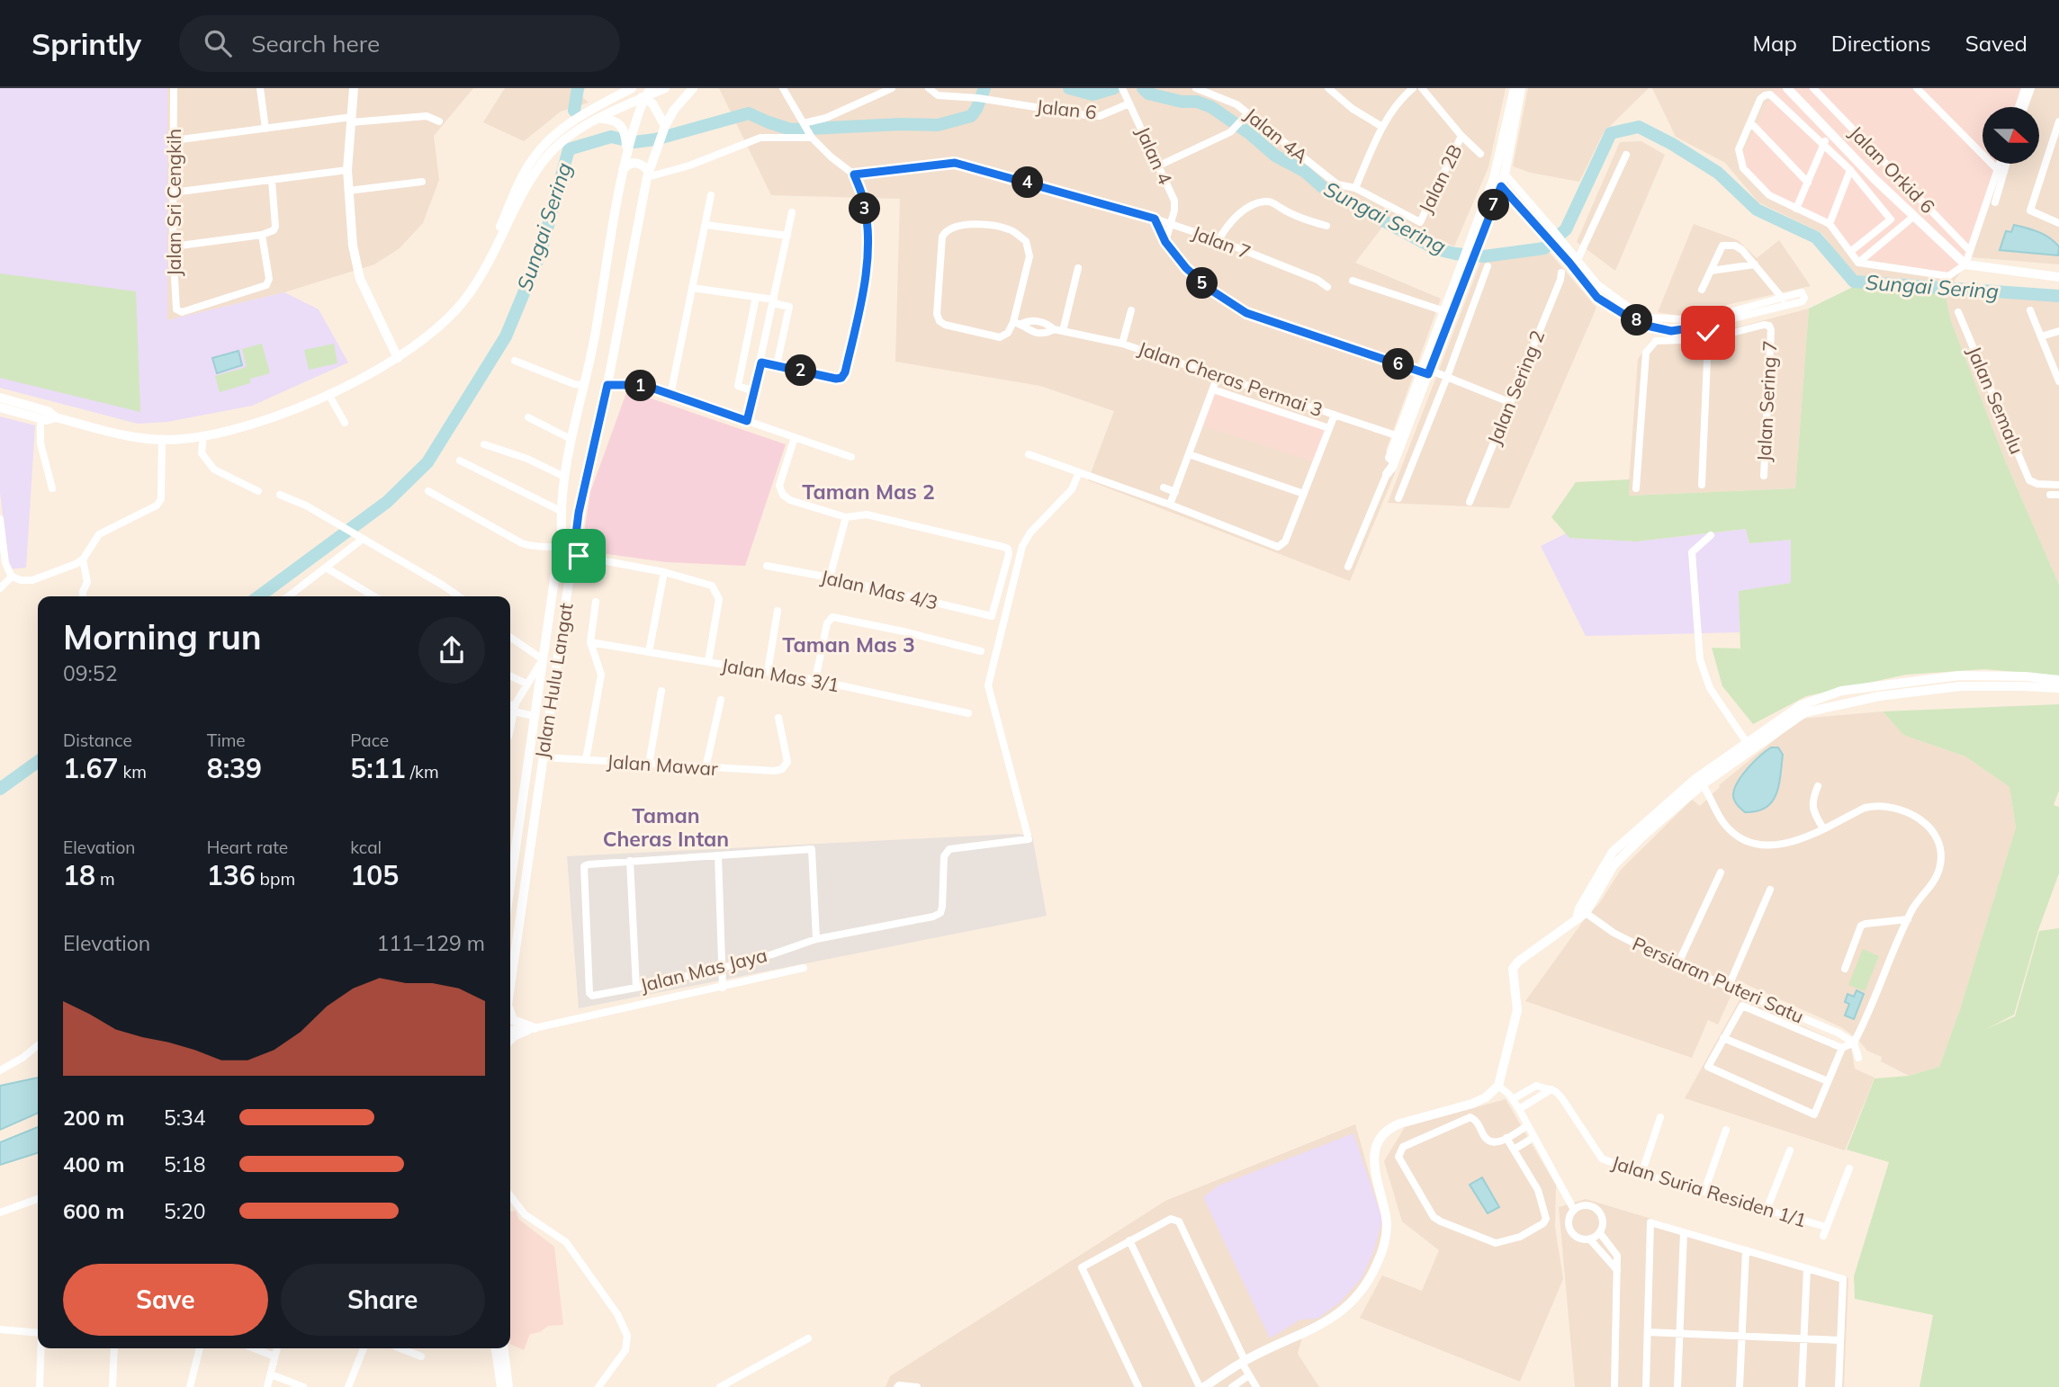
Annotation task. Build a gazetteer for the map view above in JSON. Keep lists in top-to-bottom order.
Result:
{
  "streets": {
    "main road": ["Jalan Hulu Langat"],
    "street": [
      "Jalan 6",
      "Jalan 4A",
      "Jalan 4",
      "Jalan Orkid 6",
      "Jalan 2B",
      "Jalan Sri Cengkih",
      "Jalan 7",
      "Jalan Cheras Permai 3",
      "Jalan Sering 2",
      "Jalan Semalu",
      "Jalan Sering 7",
      "Jalan Mas 4/3",
      "Jalan Mas 3/1",
      "Jalan Mawar",
      "Jalan Mas Jaya",
      "Persiaran Puteri Satu",
      "Jalan Suria Residen 1/1"
    ]
  },
  "crossings": [
    ["Jalan 6", "Jalan 4"],
    ["Jalan 4A", "Jalan 2B"],
    ["Jalan 4", "Jalan 7"],
    ["Jalan Hulu Langat", "Jalan Mawar"]
  ],
  "districts": ["Taman Mas 2", "Taman Mas 3", "Taman Cheras Intan"],
  "water": ["Sungai Sering"],
  "north": "right",
  "page": {
    "header": "Sprintly",
    "search": "Search here",
    "nav": ["Map", "Directions", "Saved"],
    "pins": [
      "4",
      "7",
      "3",
      "5",
      "8",
      "6",
      "2",
      "1"
    ],
    "heading": ["Morning run", "09:52"],
    "stats": [
      ["Distance", "1.67 km"],
      ["Time", "8:39"],
      ["Pace", "5:11 /km"],
      ["Elevation", "18 m"],
      ["Heart rate", "136 bpm"],
      ["kcal", "105"]
    ],
    "chart": ["Elevation", "111–129 m"],
    "list": [
      {
        "name": "200 m",
        "note": "5:34"
      },
      {
        "name": "400 m",
        "note": "5:18"
      },
      {
        "name": "600 m",
        "note": "5:20"
      }
    ],
    "buttons": ["Save", "Share"]
  }
}
